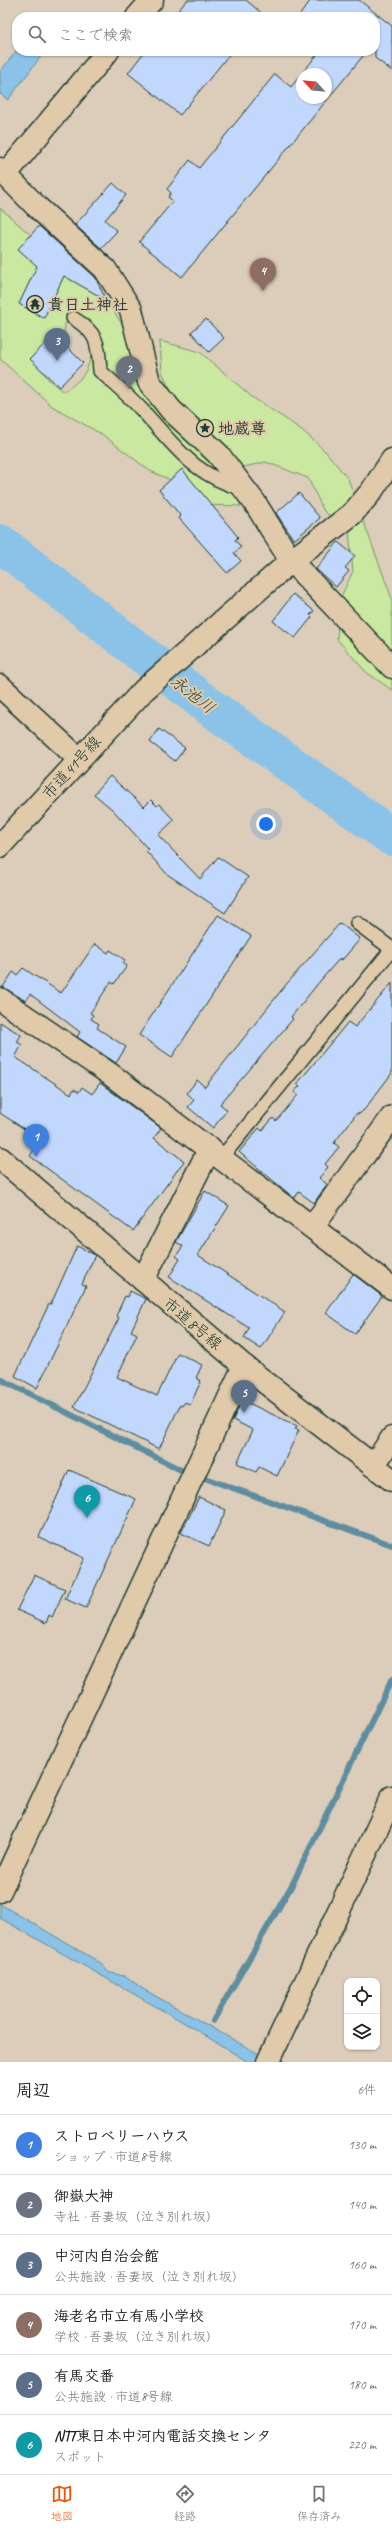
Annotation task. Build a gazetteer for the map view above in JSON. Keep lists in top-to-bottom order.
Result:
{
  "streets": {
    "street": ["市道41号線", "市道8号線"]
  },
  "water": ["永池川"],
  "places": {
    "temple": ["貴日土神社"],
    "place": ["地蔵尊"]
  },
  "north": "top left",
  "page": {
    "search": "ここで検索",
    "pins": [
      "4",
      "3",
      "2",
      "1",
      "5",
      "6"
    ],
    "heading": ["周辺", "6件"],
    "list": [
      {
        "mark": "1",
        "name": "ストロベリーハウス",
        "note": "ショップ · 市道8号線",
        "value": "130 m"
      },
      {
        "mark": "2",
        "name": "御嶽大神",
        "note": "寺社 · 吾妻坂（泣き別れ坂）",
        "value": "140 m"
      },
      {
        "mark": "3",
        "name": "中河内自治会館",
        "note": "公共施設 · 吾妻坂（泣き別れ坂）",
        "value": "160 m"
      },
      {
        "mark": "4",
        "name": "海老名市立有馬小学校",
        "note": "学校 · 吾妻坂（泣き別れ坂）",
        "value": "170 m"
      },
      {
        "mark": "5",
        "name": "有馬交番",
        "note": "公共施設 · 市道8号線",
        "value": "180 m"
      },
      {
        "mark": "6",
        "name": "NTT東日本中河内電話交換センタ",
        "note": "スポット",
        "value": "220 m"
      }
    ],
    "nav": ["地図", "経路", "保存済み"]
  }
}
